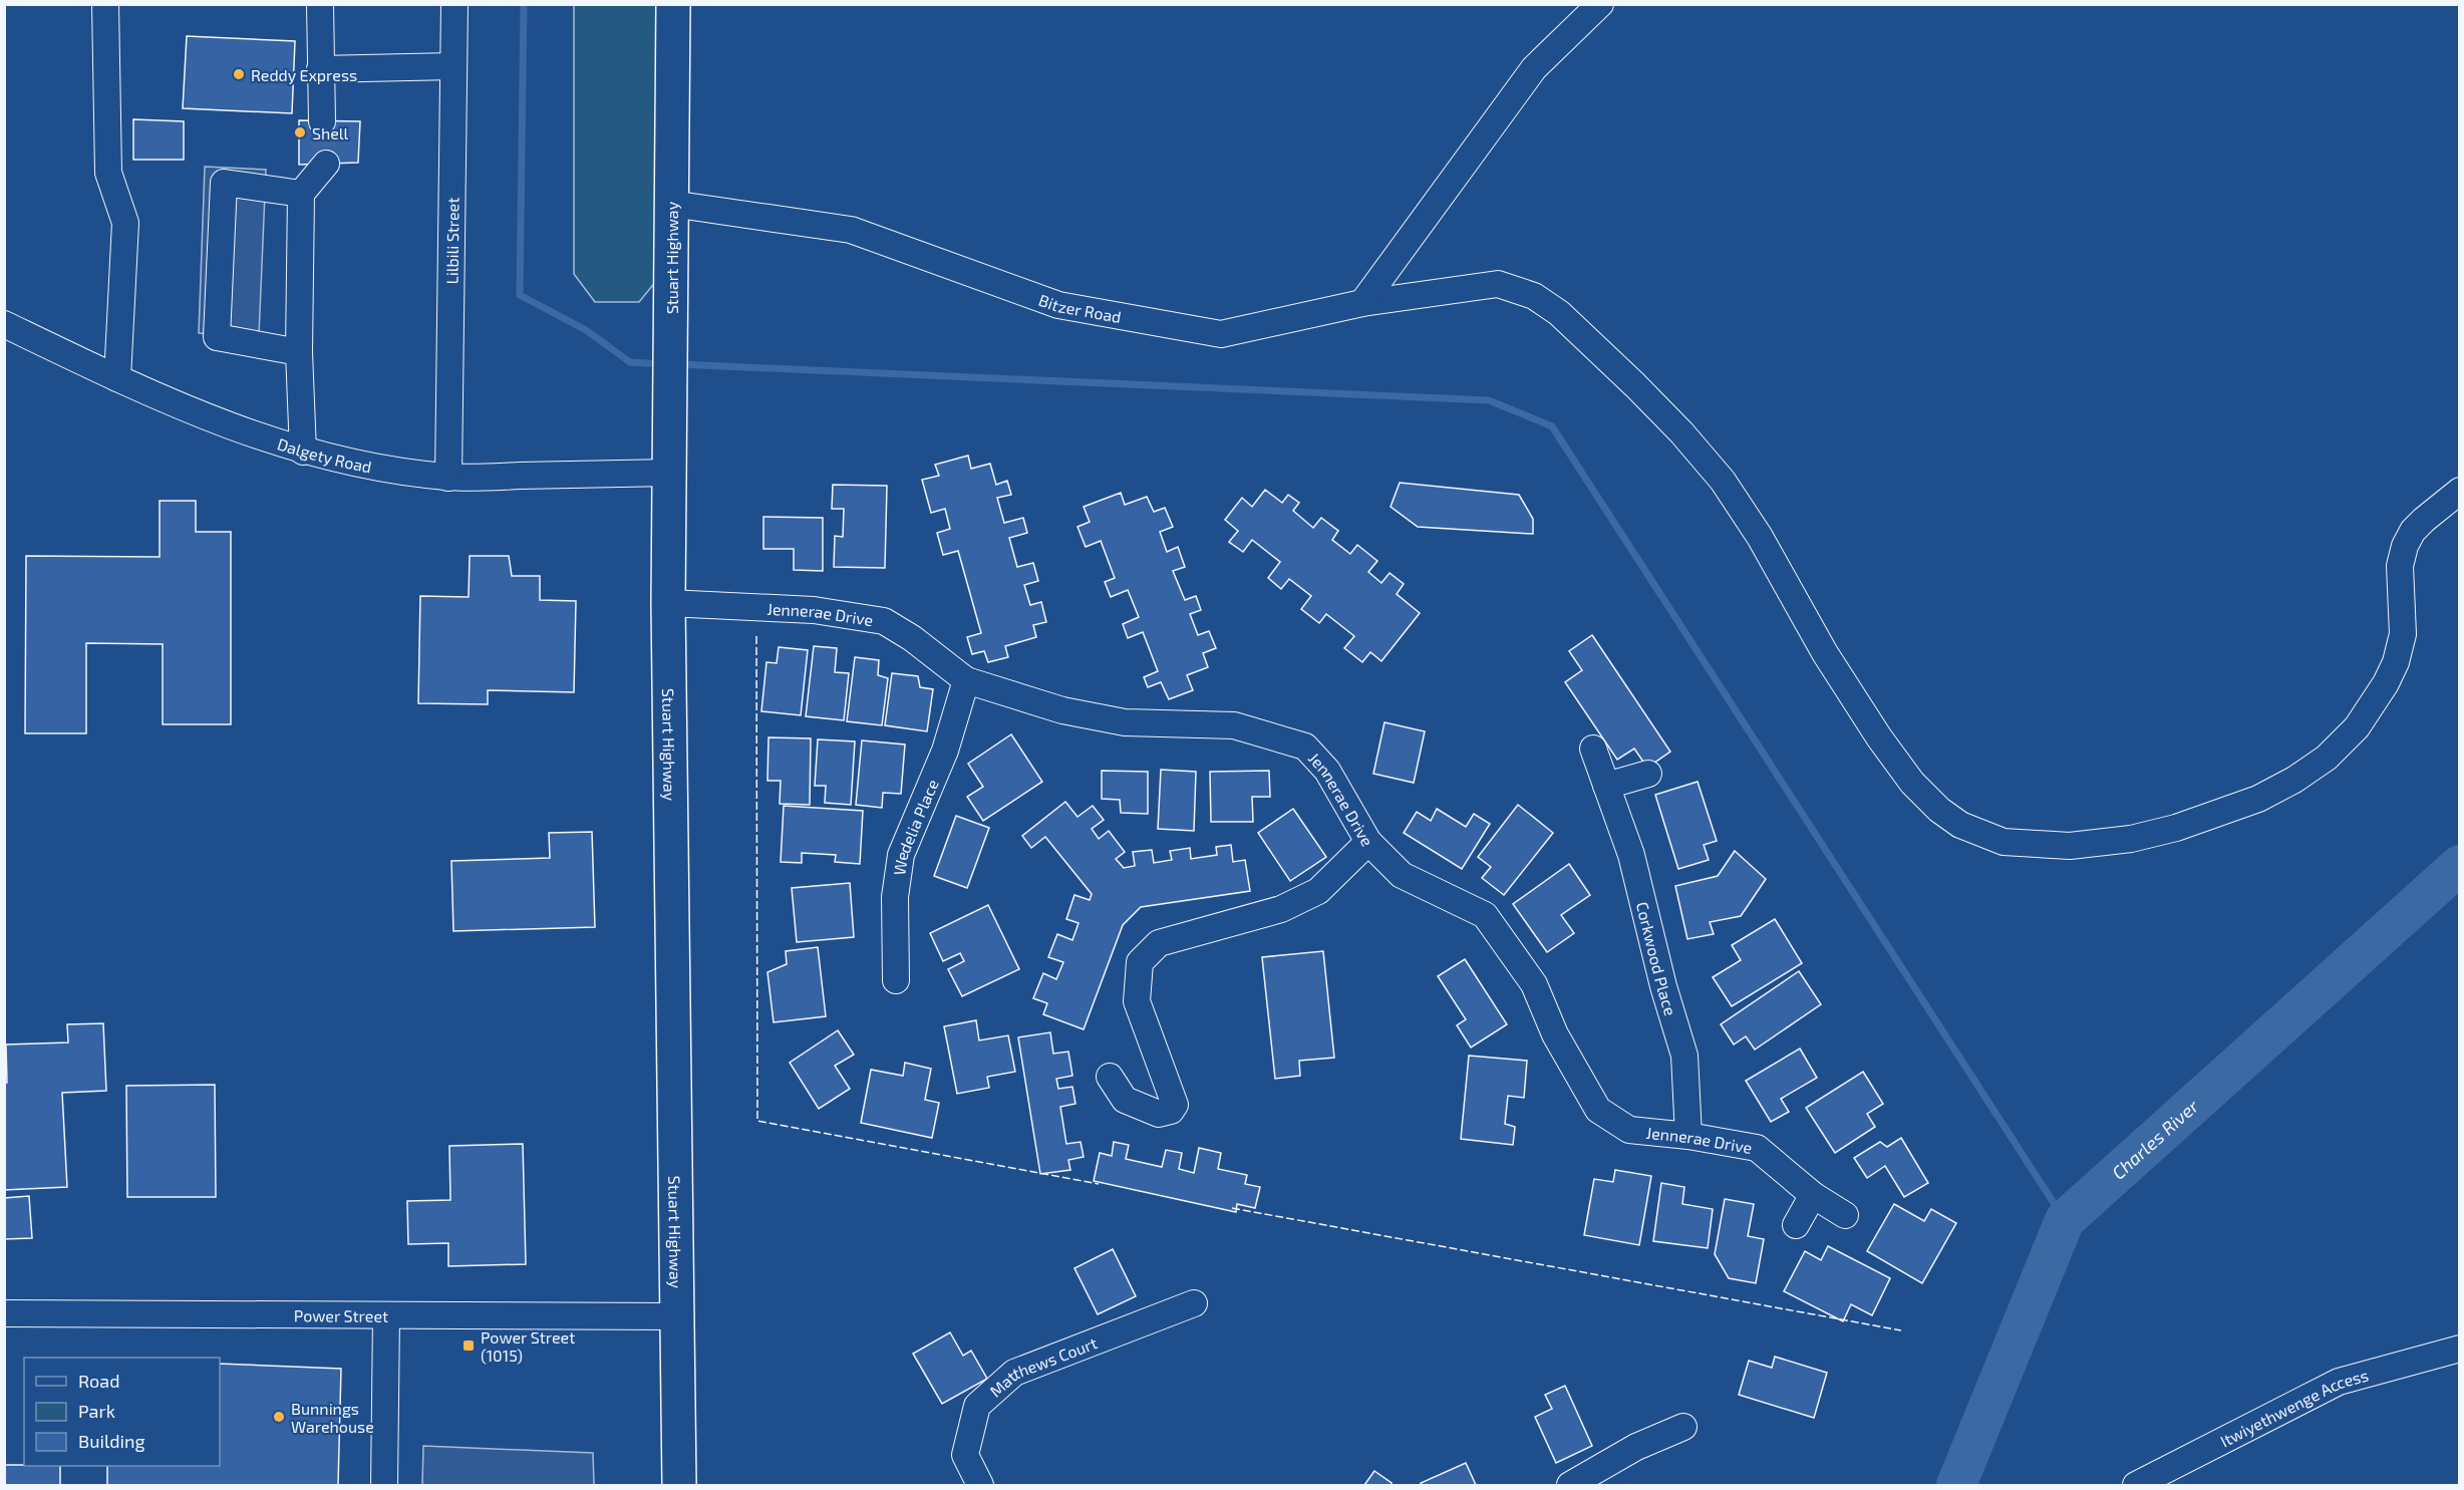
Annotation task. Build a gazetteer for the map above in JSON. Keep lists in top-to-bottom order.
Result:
{
  "streets": {
    "highway": ["Stuart Highway"],
    "street": [
      "Lilbili Street",
      "Bitzer Road",
      "Dalgety Road",
      "Jennerae Drive",
      "Wedelia Place",
      "Corkwood Place",
      "Power Street",
      "Matthews Court",
      "Itwiyethwenge Access"
    ]
  },
  "crossings": [
    ["Lilbili Street", "Dalgety Road"],
    ["Stuart Highway", "Bitzer Road"],
    ["Stuart Highway", "Dalgety Road"],
    ["Stuart Highway", "Jennerae Drive"],
    ["Stuart Highway", "Power Street"],
    ["Jennerae Drive", "Wedelia Place"],
    ["Jennerae Drive", "Corkwood Place"]
  ],
  "water": ["Charles River"],
  "places": {
    "other": ["Reddy Express", "Shell", "Bunnings Warehouse"],
    "transit": ["Power Street (1015)"]
  },
  "legend": ["Road", "Park", "Building"]
}
